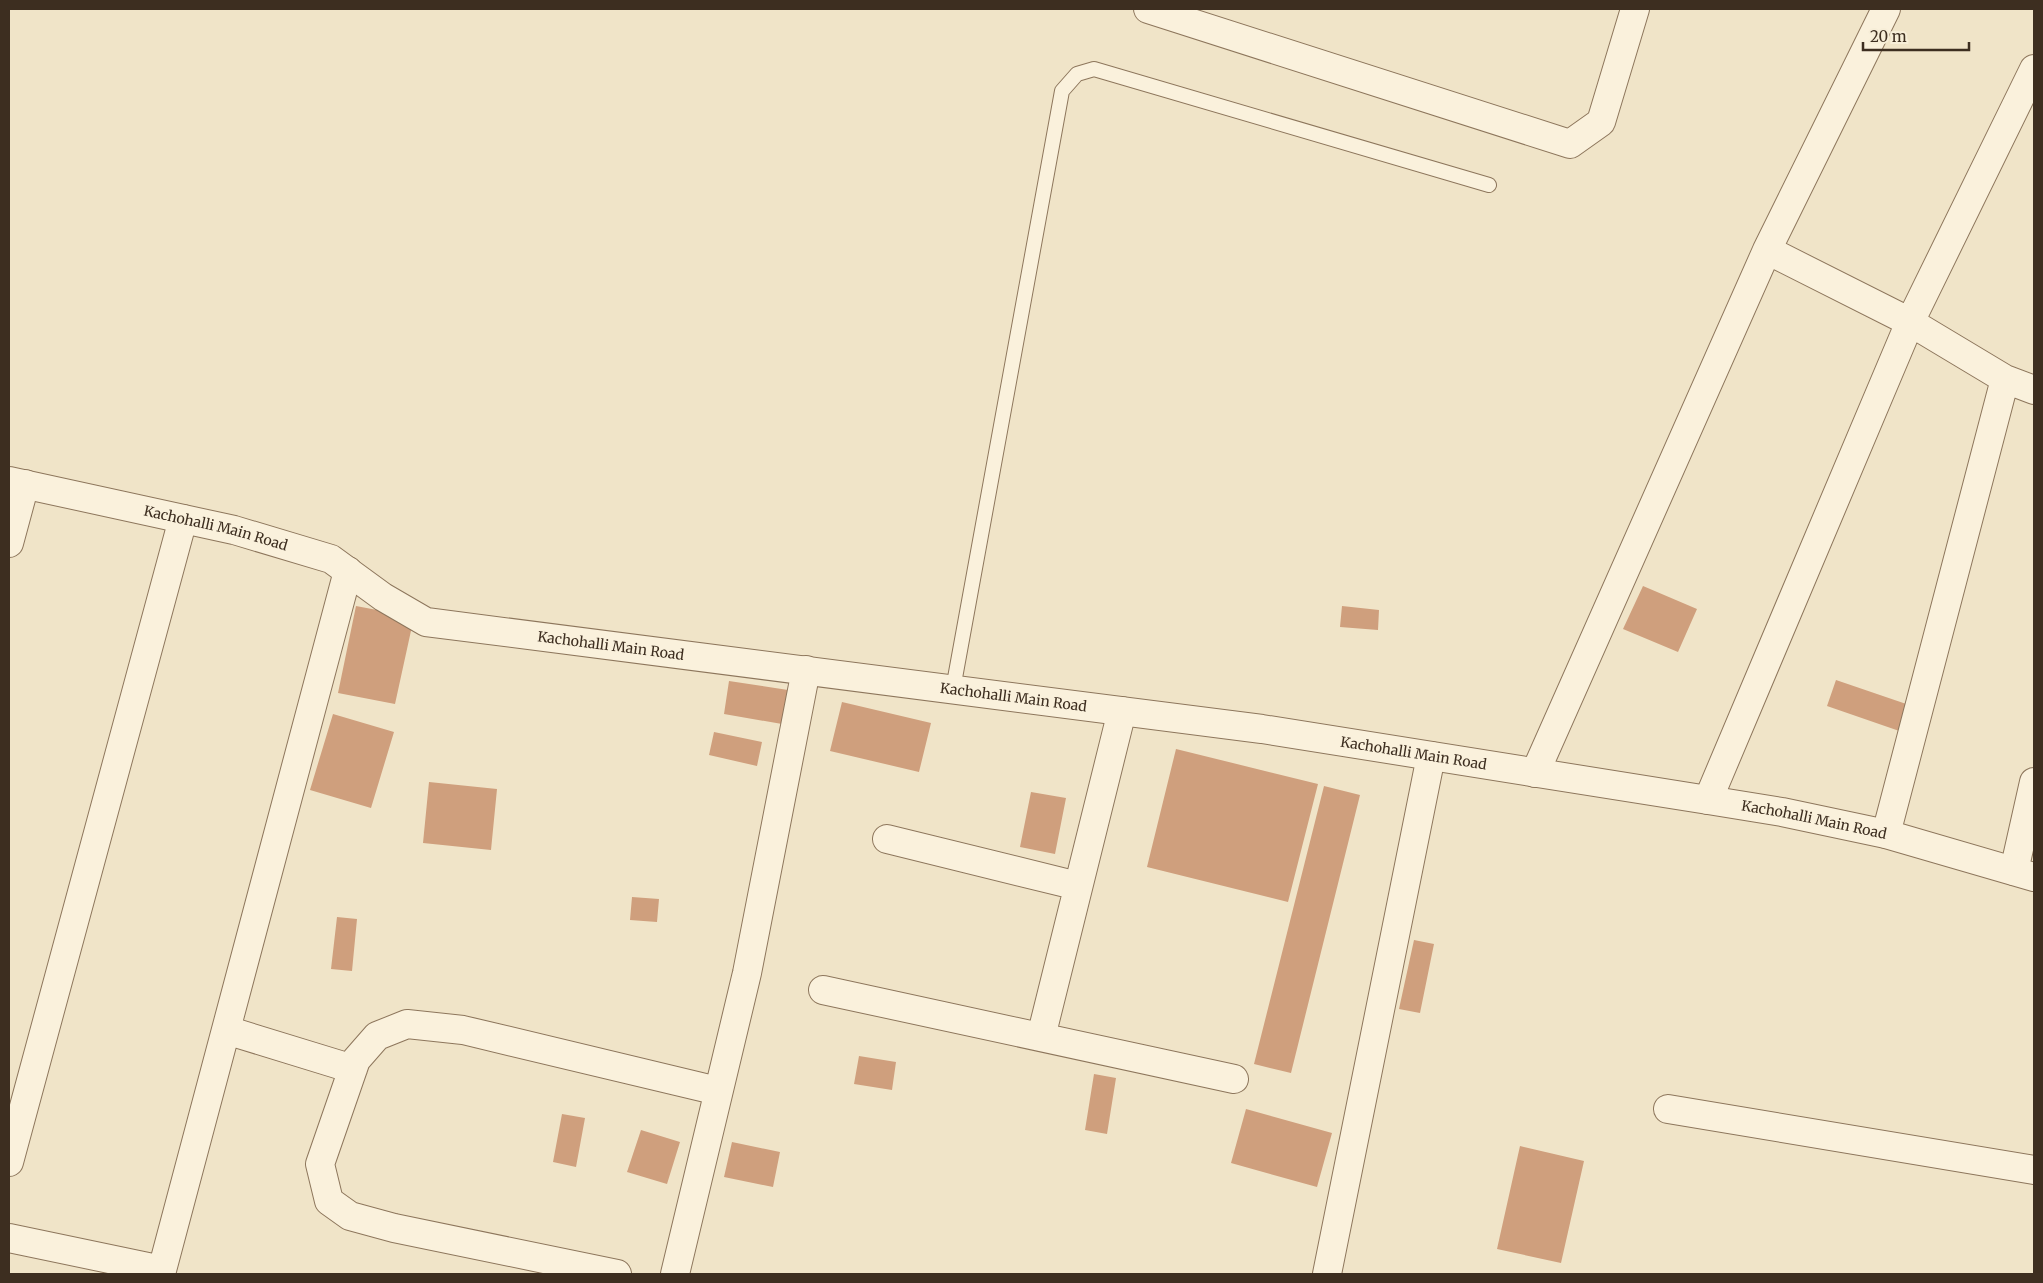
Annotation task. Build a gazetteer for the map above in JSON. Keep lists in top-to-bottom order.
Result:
{
  "streets": {
    "street": ["Kachohalli Main Road"]
  },
  "scale_bar": "20 m"
}
